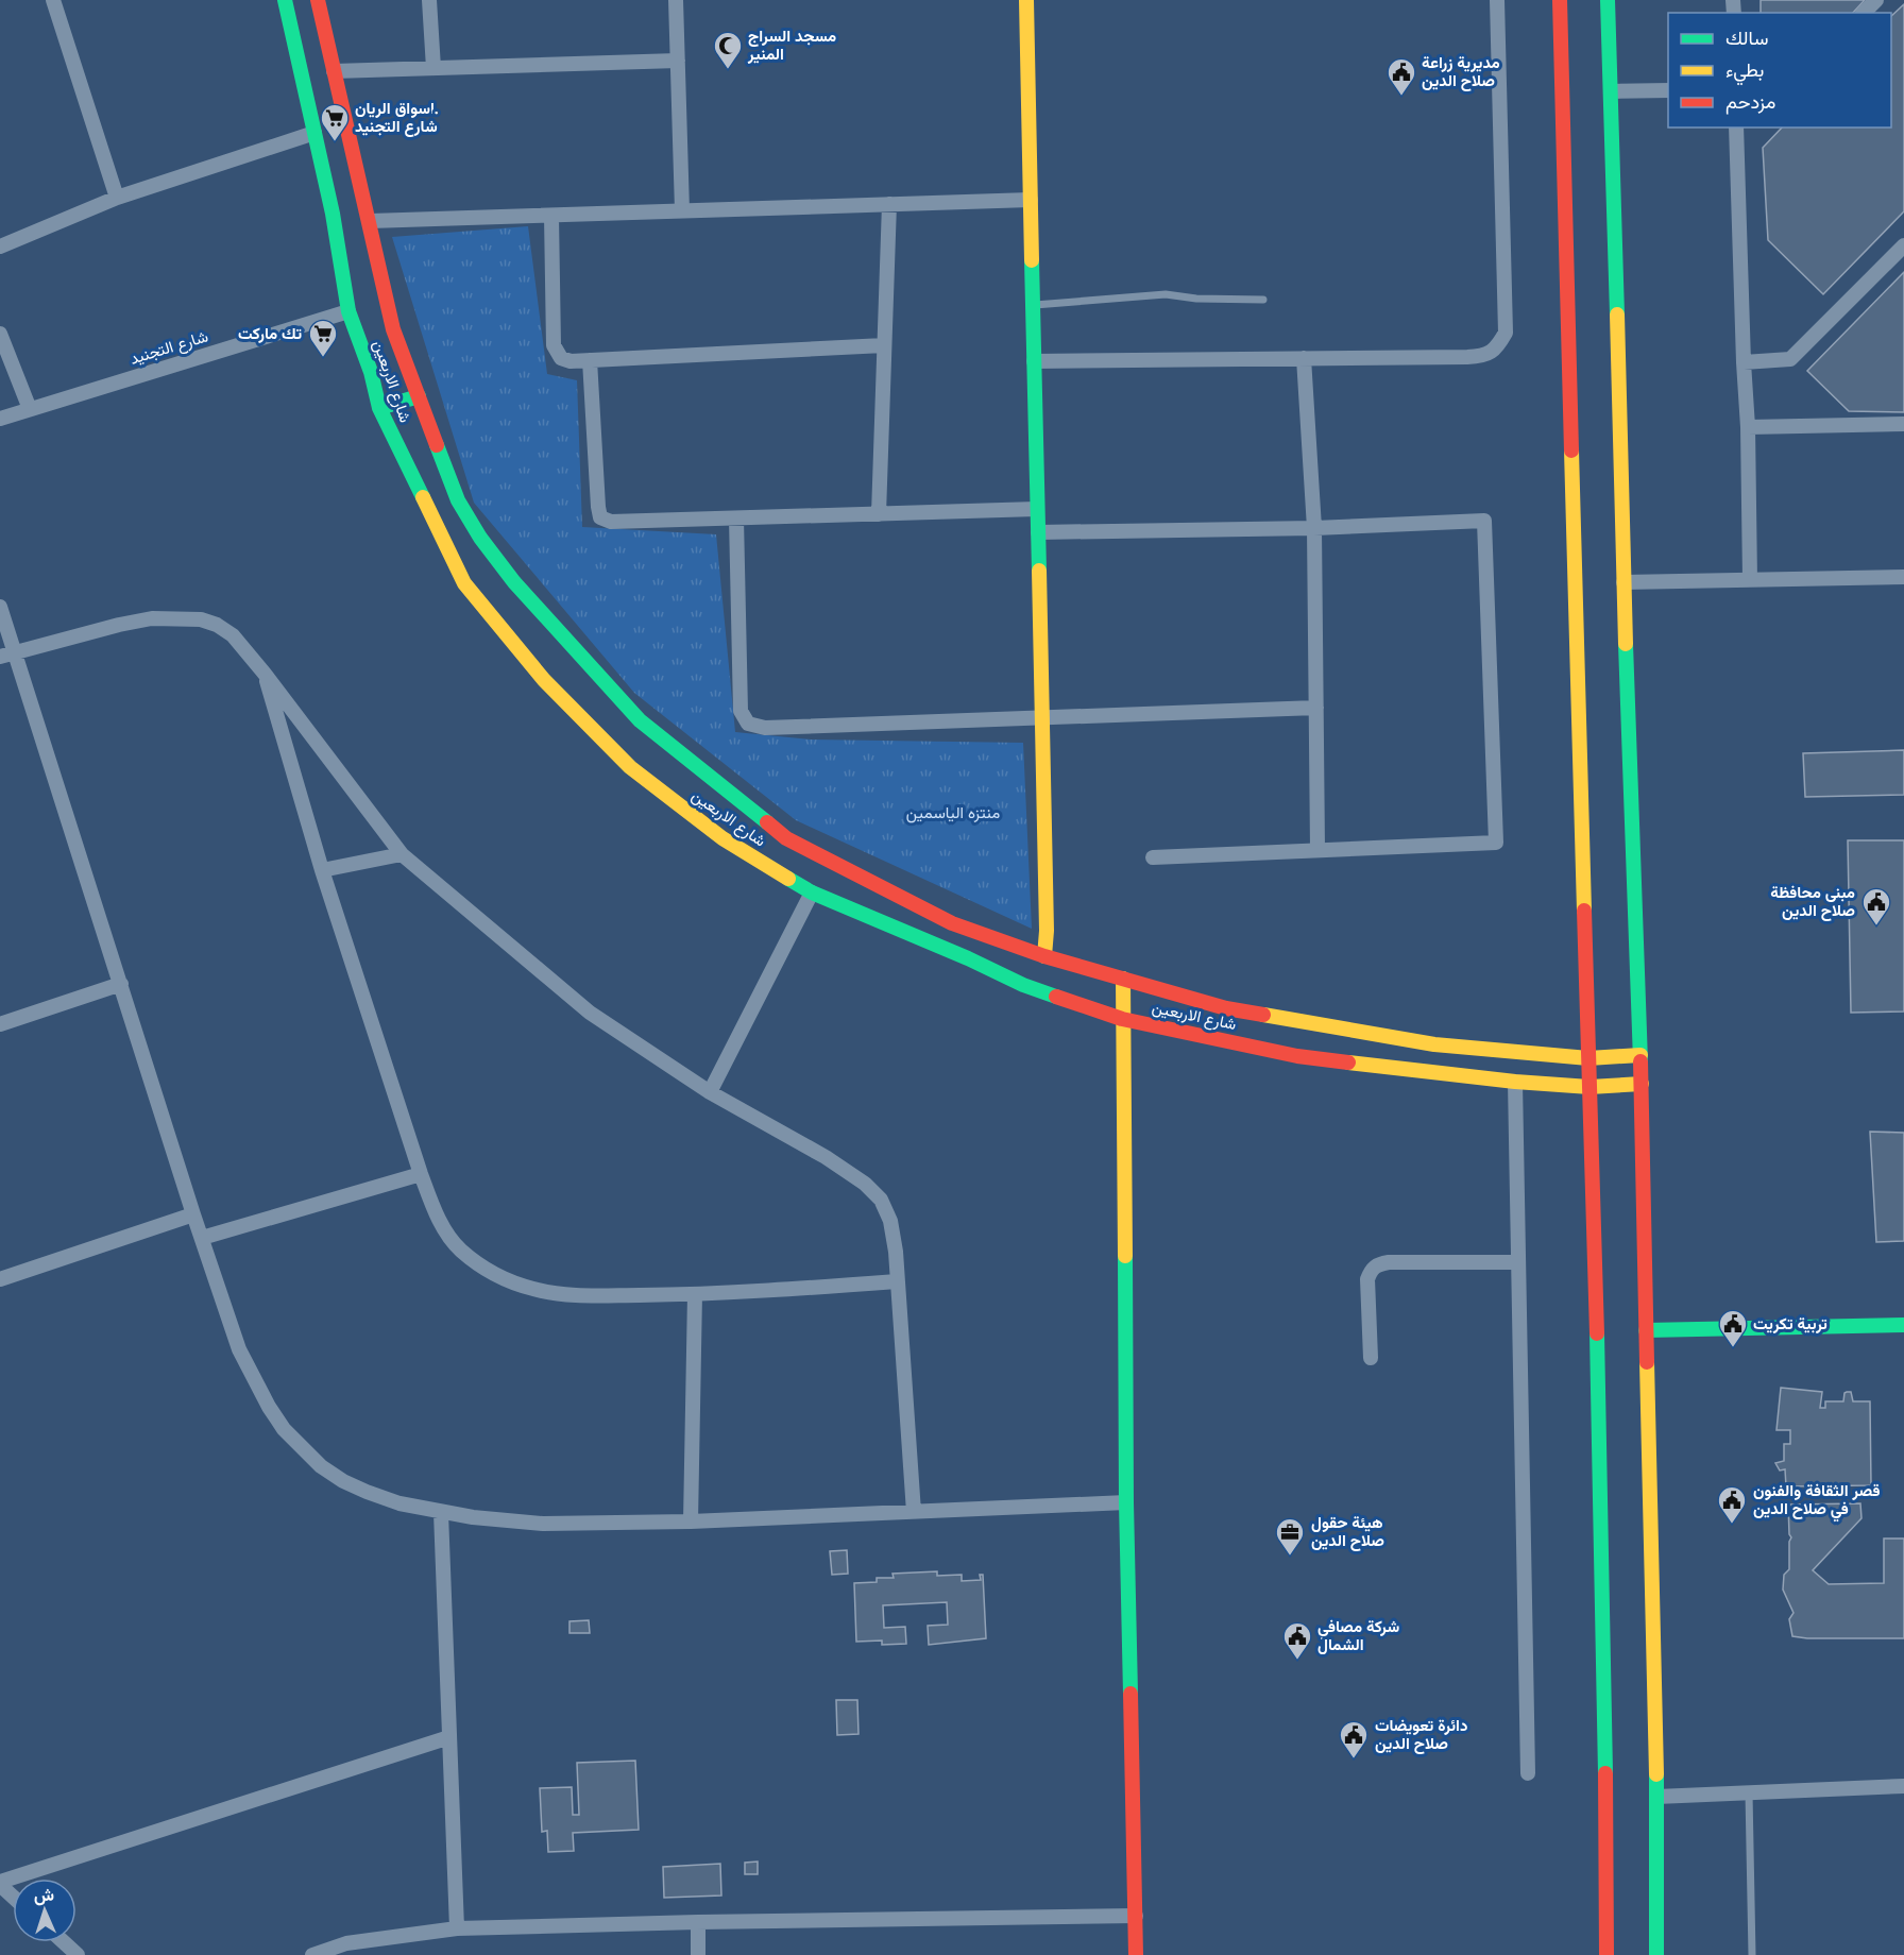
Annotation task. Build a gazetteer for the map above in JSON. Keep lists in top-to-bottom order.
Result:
{
  "streets": {
    "main road": ["شارع الاربعين"],
    "street": ["شارع التجنيد"]
  },
  "crossings": [
    ["شارع التجنيد", "شارع الاربعين"]
  ],
  "parks": ["منتزه الياسمين"],
  "places": {
    "mosque": ["مسجد السراج المنير"],
    "public building": [
      "مديرية زراعة صلاح الدين",
      "مبنى محافظة صلاح الدين",
      "تربية تكريت",
      "قصر الثقافة والفنون في صلاح الدين",
      "شركة مصافي الشمال",
      "دائرة تعويضات صلاح الدين"
    ],
    "supermarket": ["اسواق الريان. شارع التجنيد", "تك ماركت"],
    "office": ["هيئة حقول صلاح الدين"]
  },
  "legend": ["سالك", "بطيء", "مزدحم"],
  "north": "top"
}
